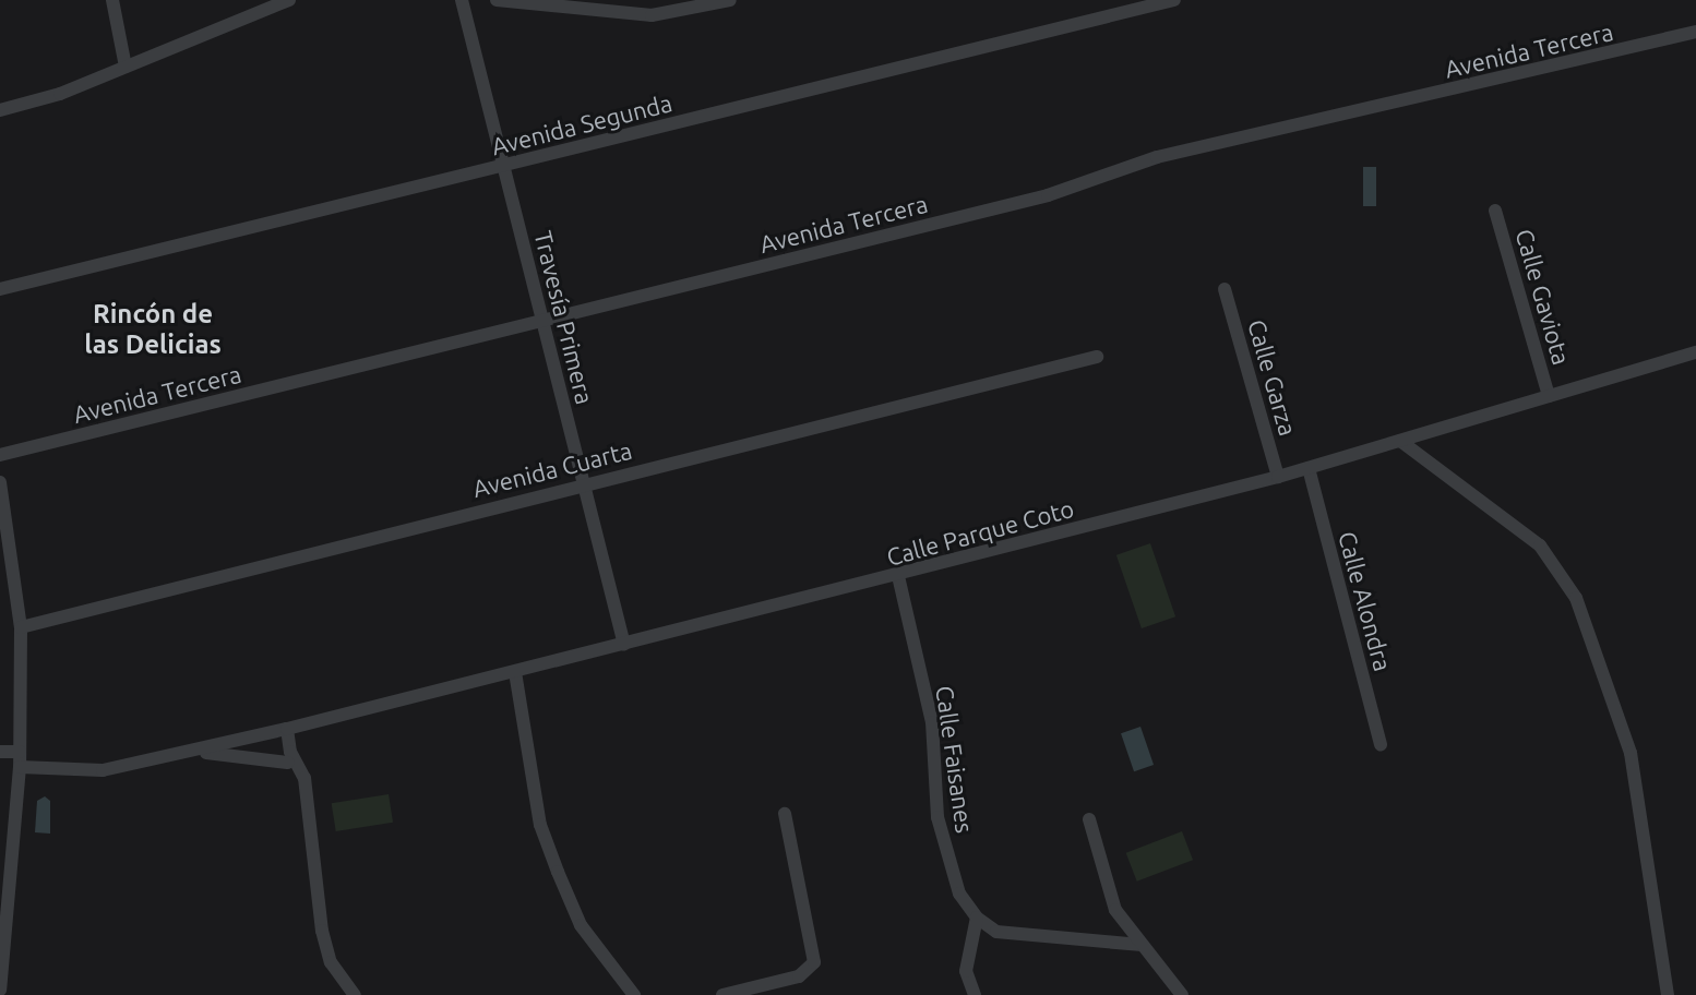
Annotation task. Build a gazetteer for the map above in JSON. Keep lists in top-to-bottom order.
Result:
{
  "streets": {
    "street": [
      "Avenida Tercera",
      "Avenida Segunda",
      "Calle Gaviota",
      "Travesía Primera",
      "Calle Garza",
      "Avenida Cuarta",
      "Calle Parque Coto",
      "Calle Alondra",
      "Calle Faisanes"
    ]
  },
  "crossings": [
    ["Avenida Tercera", "Travesía Primera"],
    ["Avenida Segunda", "Travesía Primera"],
    ["Calle Gaviota", "Calle Parque Coto"],
    ["Travesía Primera", "Avenida Cuarta"],
    ["Travesía Primera", "Calle Parque Coto"],
    ["Calle Garza", "Calle Parque Coto"],
    ["Calle Parque Coto", "Calle Alondra"],
    ["Calle Parque Coto", "Calle Faisanes"]
  ],
  "districts": ["Rincón de las Delicias"]
}
